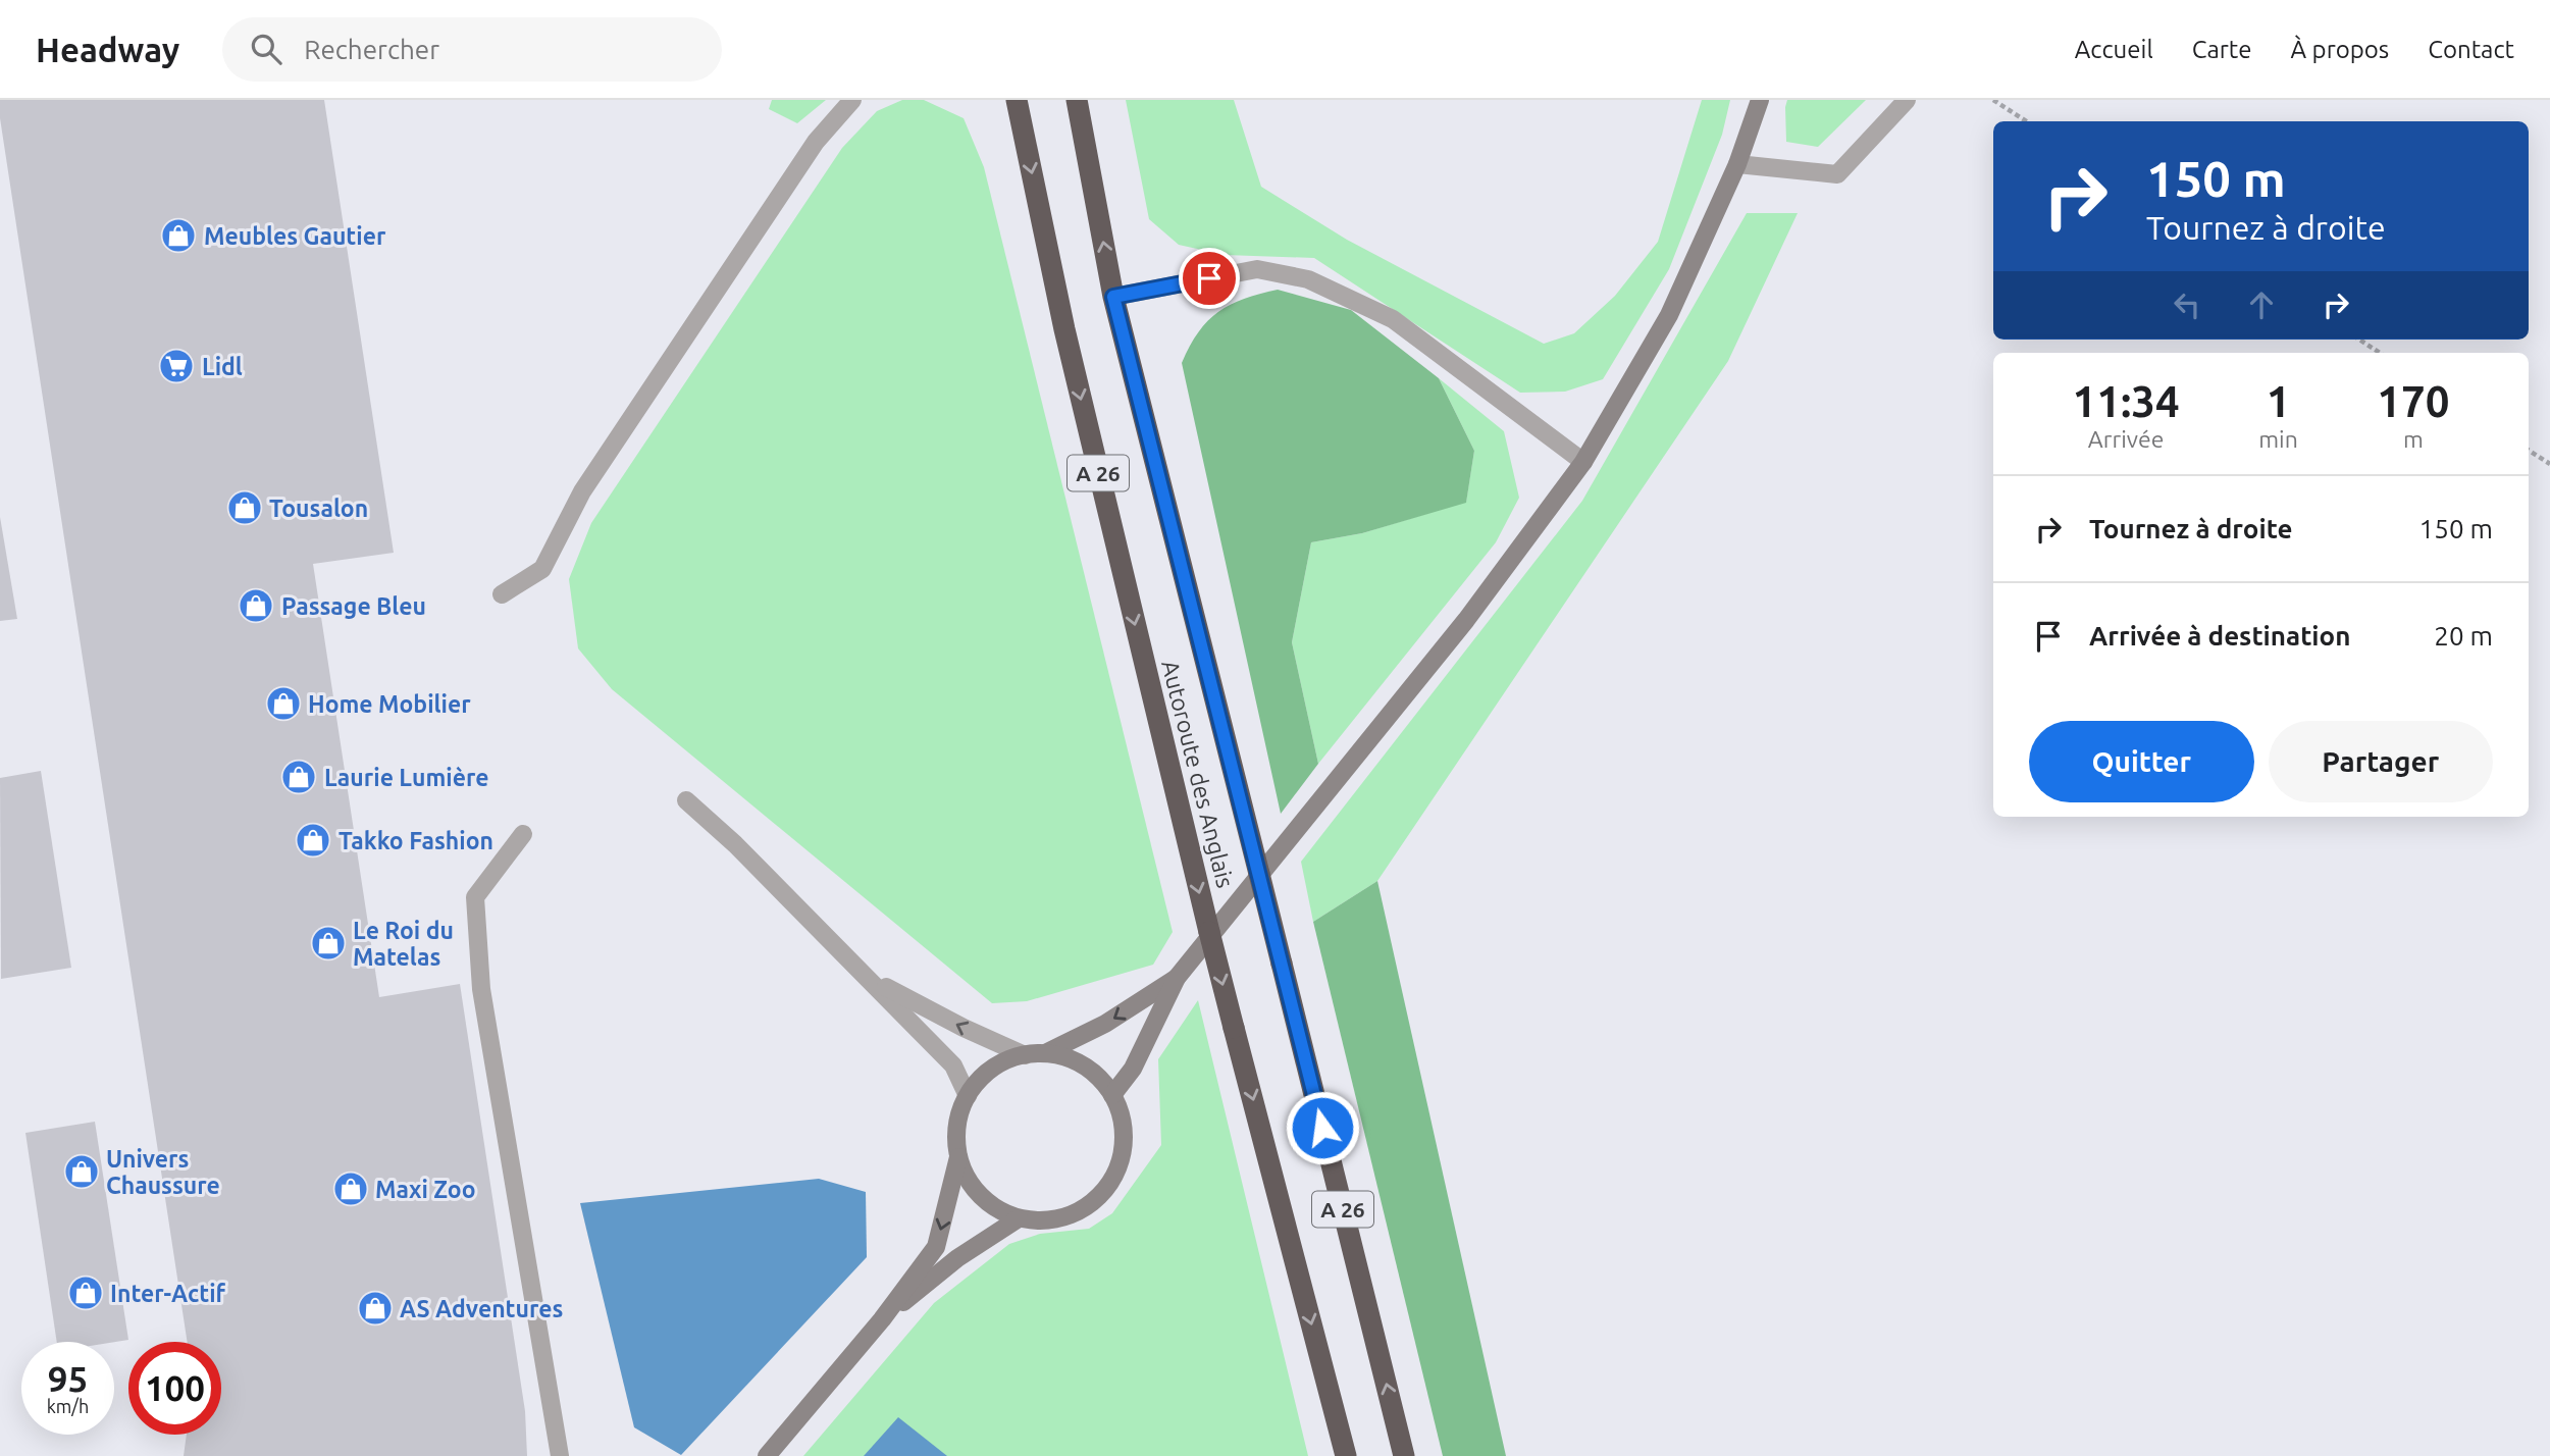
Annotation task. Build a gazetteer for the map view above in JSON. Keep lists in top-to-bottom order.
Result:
{
  "streets": {
    "highway": ["A 26", "Autoroute des Anglais"]
  },
  "places": {
    "shop": [
      "Meubles Gautier",
      "Tousalon",
      "Passage Bleu",
      "Home Mobilier",
      "Laurie Lumière",
      "Takko Fashion",
      "Le Roi du Matelas",
      "Univers Chaussure",
      "Maxi Zoo",
      "Inter-Actif",
      "AS Adventures"
    ],
    "supermarket": ["Lidl"]
  },
  "page": {
    "header": "Headway",
    "search": "Rechercher",
    "nav": [
      "Accueil",
      "Carte",
      "À propos",
      "Contact"
    ],
    "turn": ["150 m", "Tournez à droite"],
    "eta": [
      "11:34",
      "Arrivée",
      "1",
      "min",
      "170",
      "m"
    ],
    "list": [
      {
        "name": "Tournez à droite",
        "value": "150 m"
      },
      {
        "name": "Arrivée à destination",
        "value": "20 m"
      }
    ],
    "buttons": ["Quitter", "Partager"],
    "speed": "95 km/h",
    "limit": "100"
  }
}
